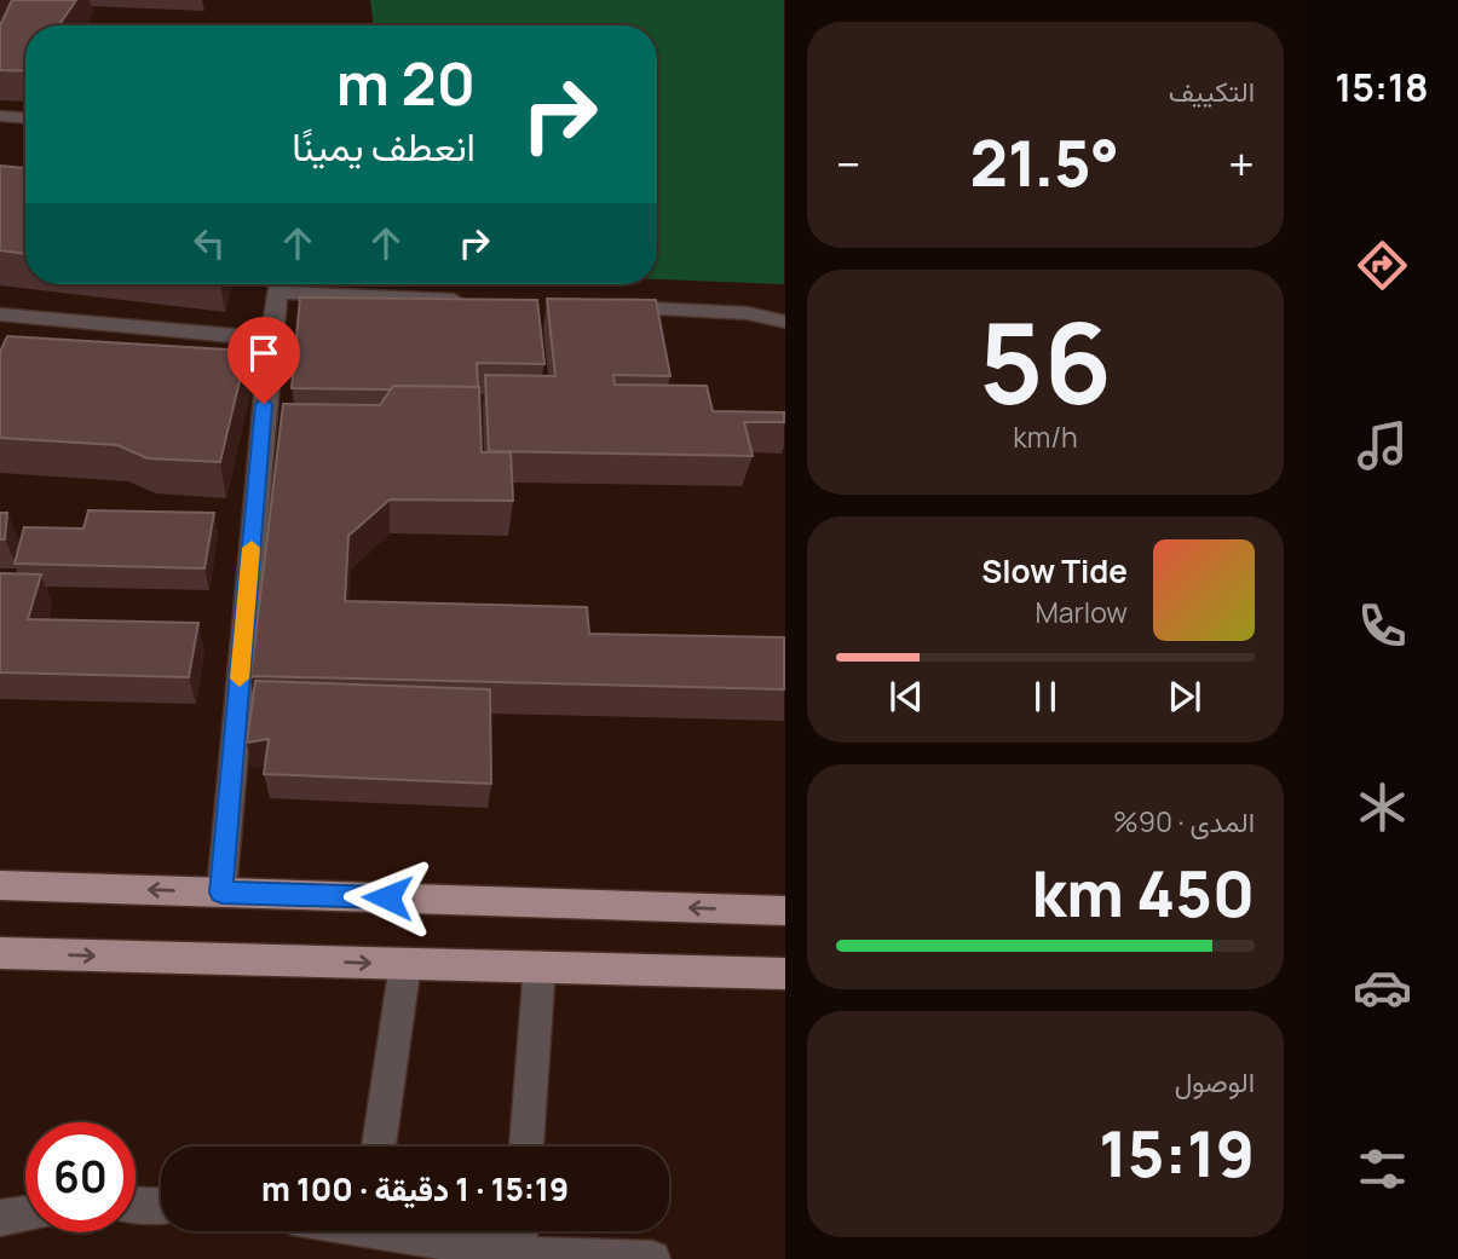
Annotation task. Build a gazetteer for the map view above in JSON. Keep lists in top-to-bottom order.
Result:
{
  "page": {
    "tabs": "15:18",
    "tile": [
      "التكييف",
      ["56", "km/h"],
      ["المدى · 90%", "450 km"],
      ["الوصول", "15:19"]
    ],
    "turn": ["20 m", "انعطف يمينًا"],
    "heat": ["−", "21.5°", "+"],
    "song": ["Slow Tide", "Marlow"],
    "limit": "60",
    "trip": "15:19 · 1 دقيقة · 100 m"
  }
}
